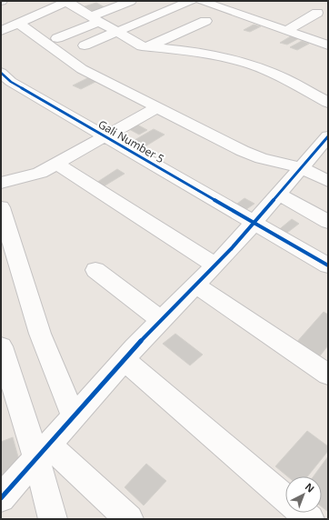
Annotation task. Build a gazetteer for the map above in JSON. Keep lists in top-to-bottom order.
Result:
{
  "streets": {
    "street": ["Gali Number 5"]
  },
  "north": "top right"
}
